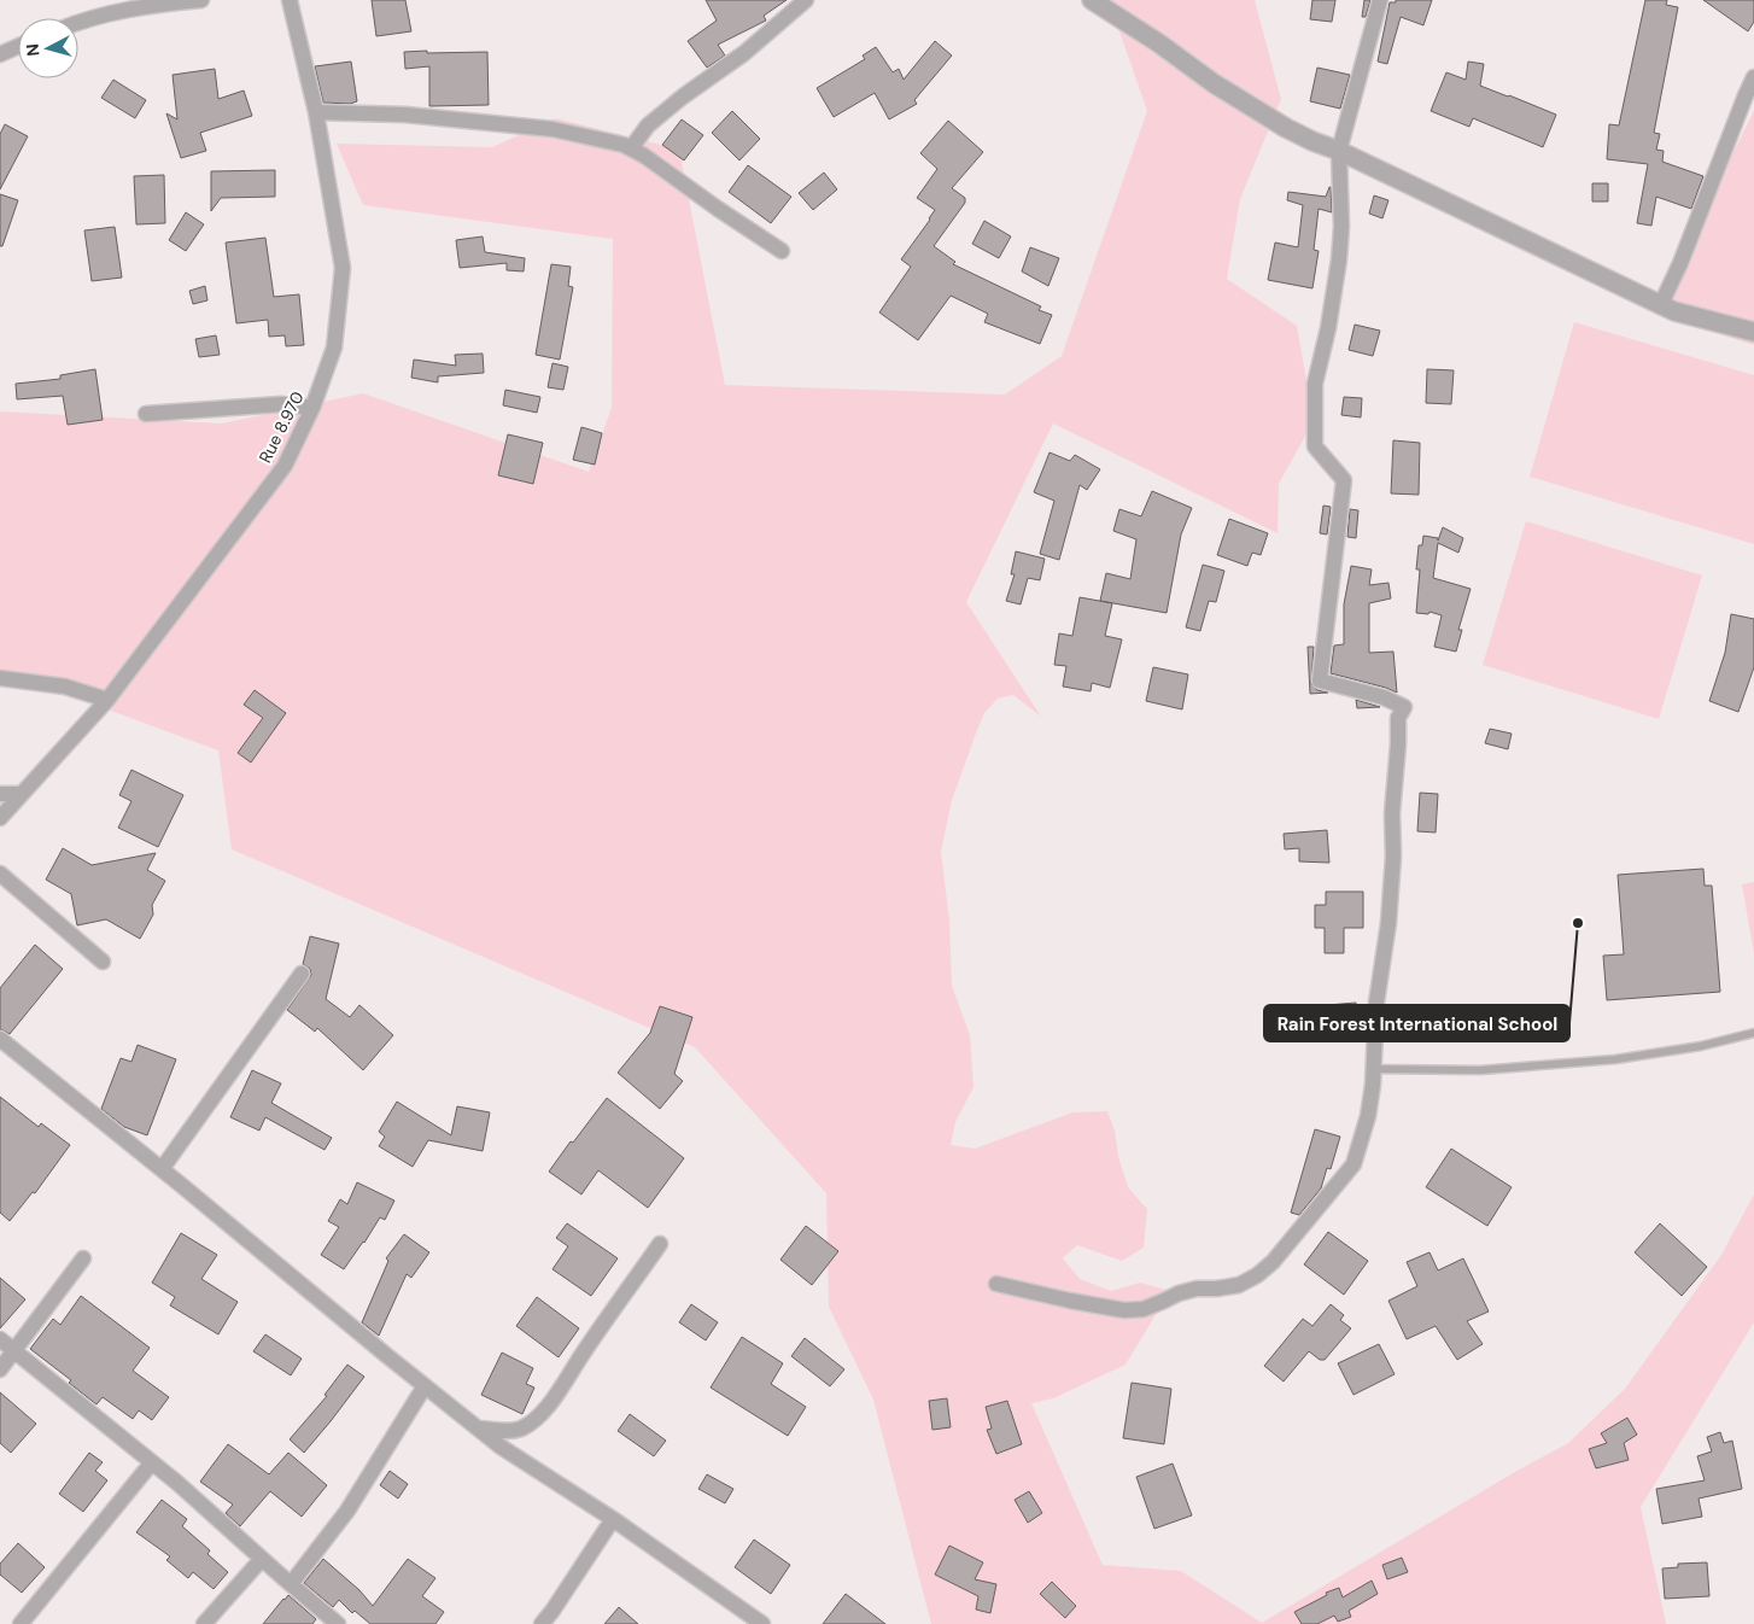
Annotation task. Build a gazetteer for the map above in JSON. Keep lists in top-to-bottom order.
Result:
{
  "streets": {
    "street": ["Rue 8.970"]
  },
  "places": ["Rain Forest International School"],
  "north": "left"
}
